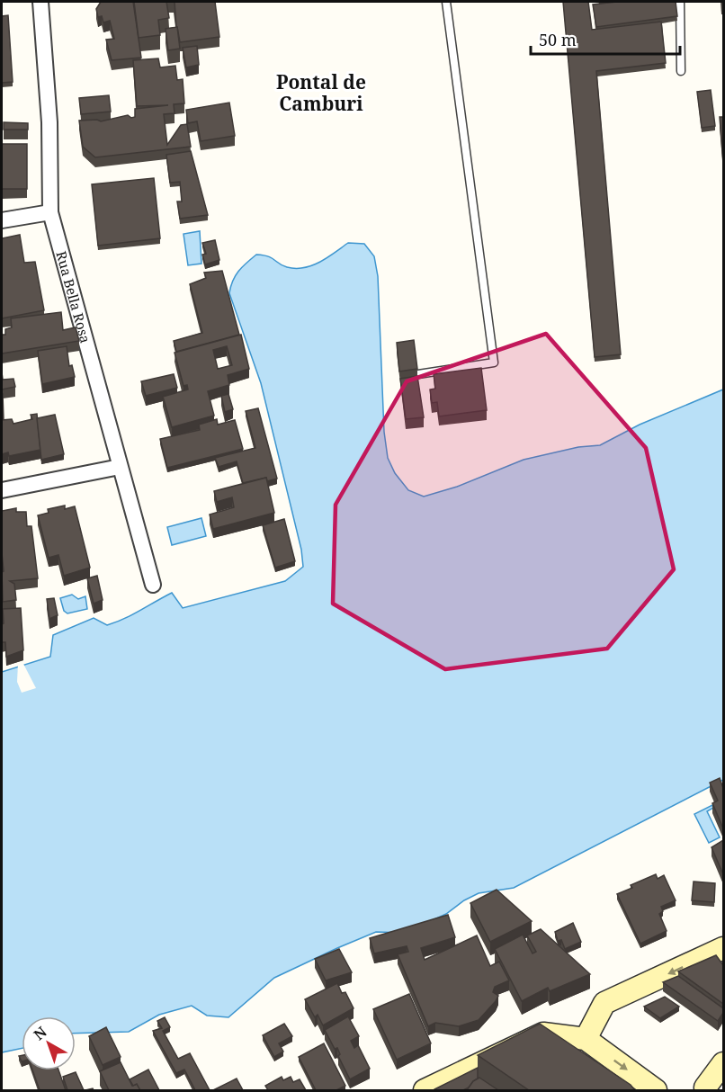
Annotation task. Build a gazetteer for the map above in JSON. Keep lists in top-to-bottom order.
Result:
{
  "streets": {
    "street": ["Rua Bella Rosa"]
  },
  "districts": ["Pontal de Camburi"],
  "scale_bar": "50 m",
  "north": "top left"
}
